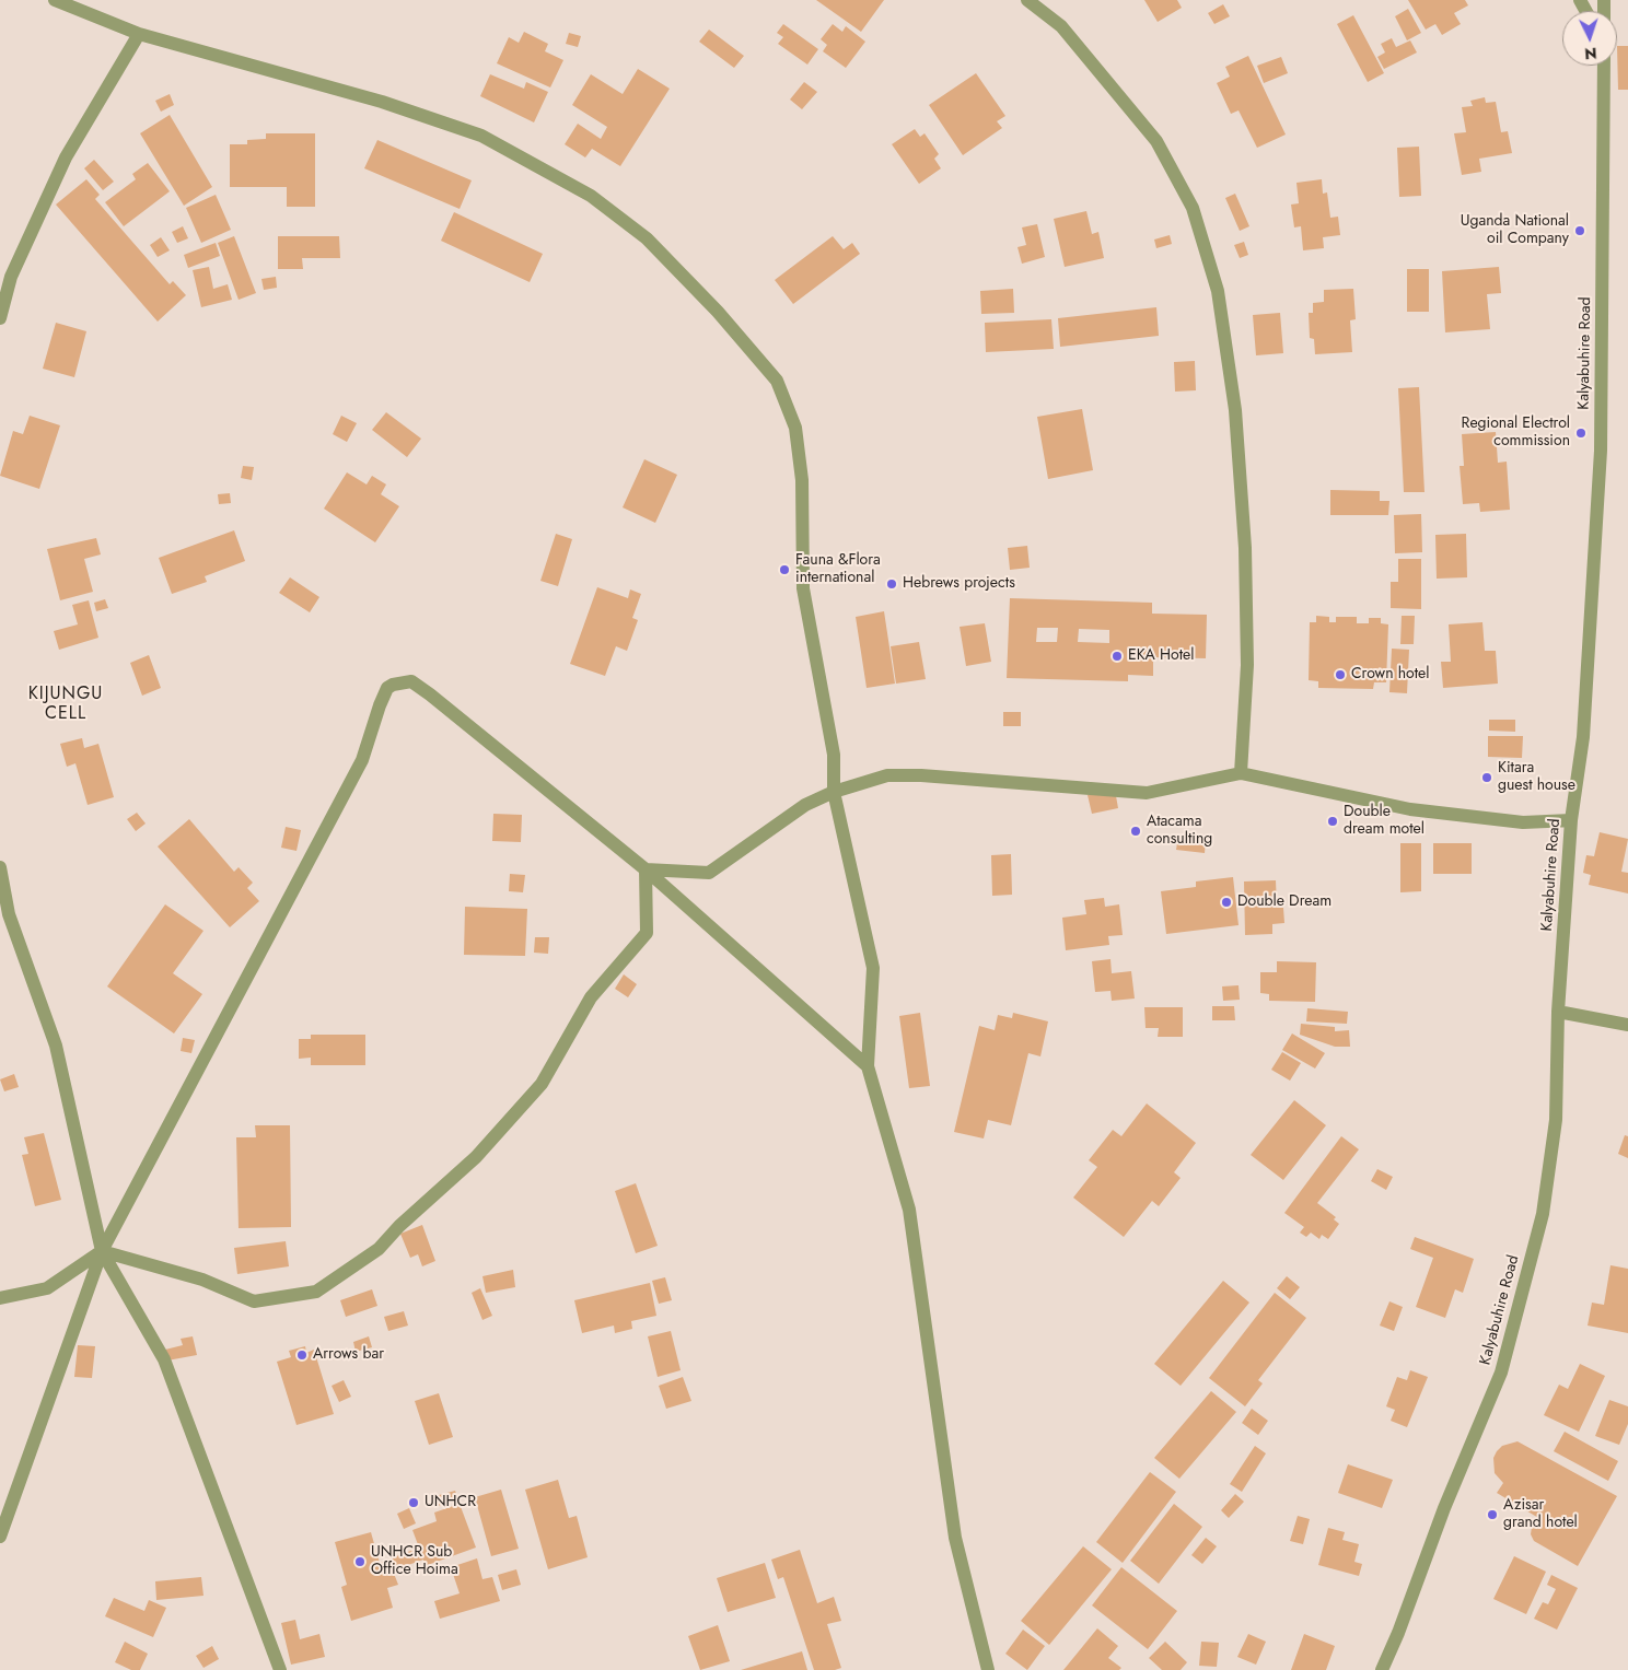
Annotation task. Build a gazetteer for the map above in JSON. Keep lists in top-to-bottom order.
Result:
{
  "streets": {
    "street": ["Kalyabuhire Road"]
  },
  "districts": ["KIJUNGU CELL"],
  "places": [
    "Uganda National oil Company",
    "Regional Electrol commission",
    "Fauna &Flora international",
    "Hebrews projects",
    "EKA Hotel",
    "Crown hotel",
    "Kitara guest house",
    "Double dream motel",
    "Atacama consulting",
    "Double Dream",
    "Arrows bar",
    "UNHCR",
    "Azisar grand hotel",
    "UNHCR Sub Office Hoima"
  ],
  "north": "bottom"
}
